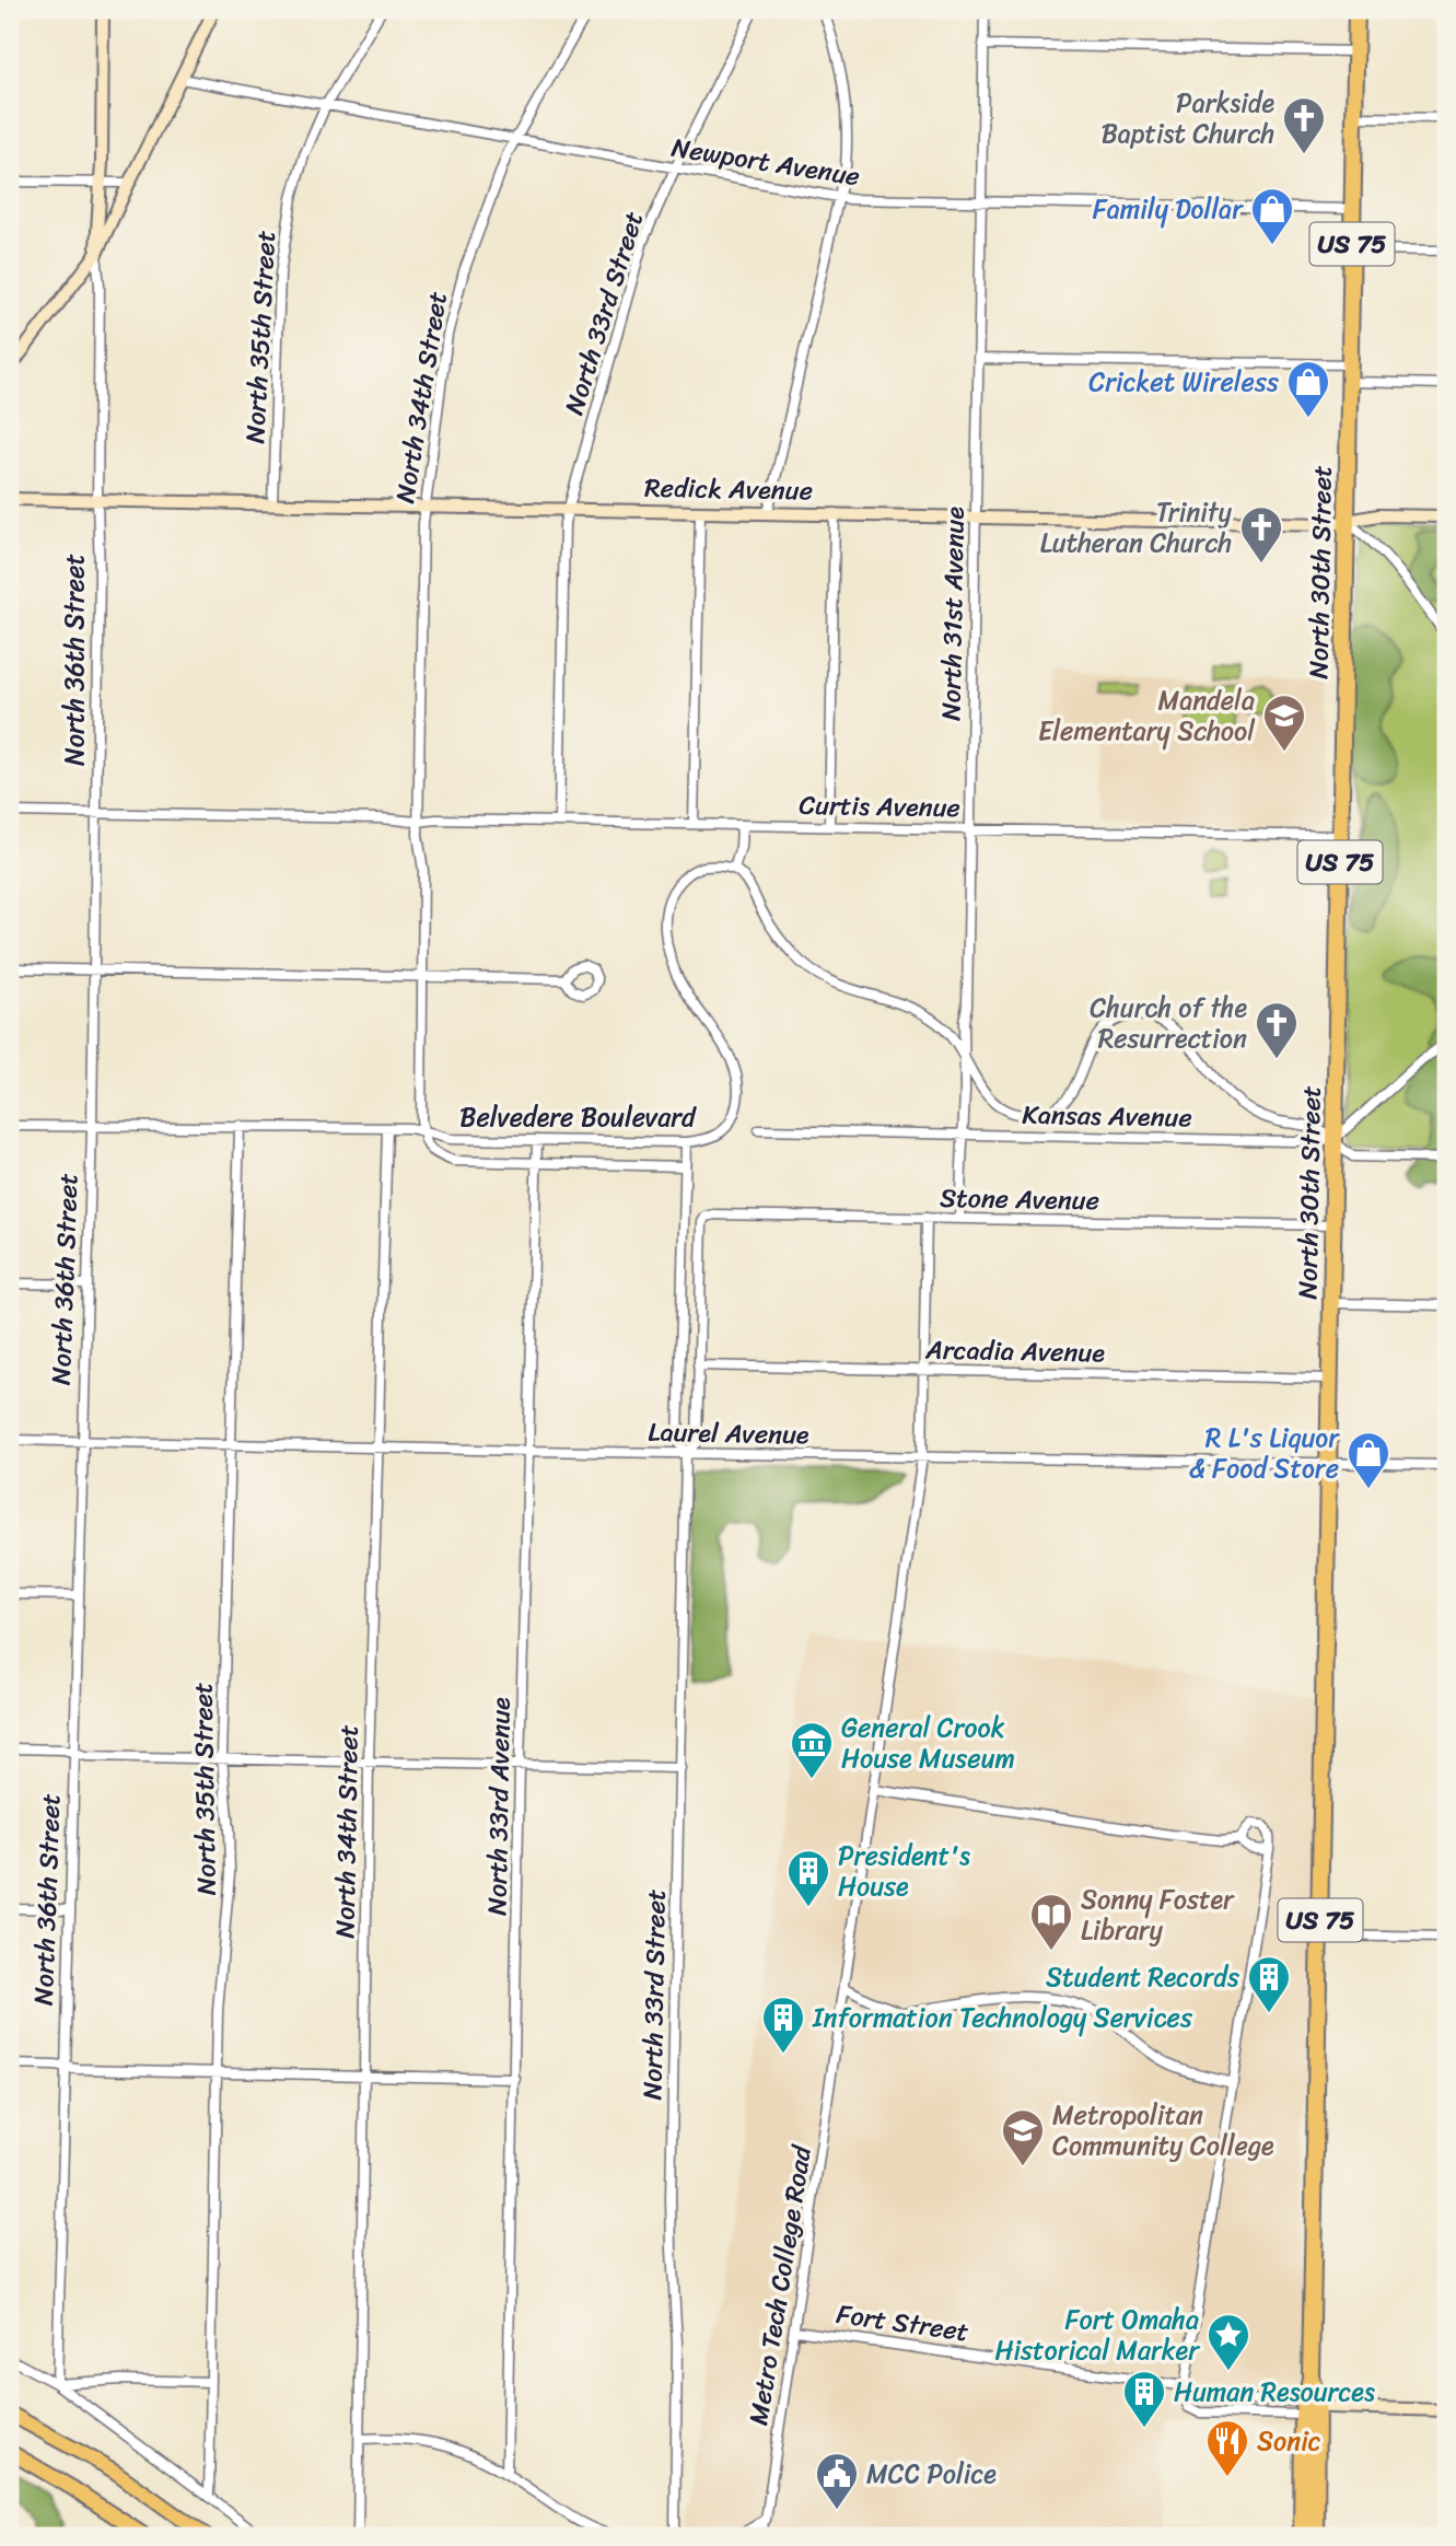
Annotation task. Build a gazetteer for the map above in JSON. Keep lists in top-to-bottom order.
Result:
{
  "streets": {
    "highway": ["US 75", "North 30th Street"],
    "street": [
      "Newport Avenue",
      "North 33rd Street",
      "North 35th Street",
      "North 34th Street",
      "Redick Avenue",
      "North 31st Avenue",
      "North 36th Street",
      "Curtis Avenue",
      "Kansas Avenue",
      "Belvedere Boulevard",
      "Stone Avenue",
      "Arcadia Avenue",
      "Laurel Avenue",
      "North 33rd Avenue",
      "Metro Tech College Road",
      "Fort Street"
    ]
  },
  "crossings": [
    ["Newport Avenue", "North 33rd Street"],
    ["Newport Avenue", "North 35th Street"],
    ["Newport Avenue", "North 34th Street"],
    ["Newport Avenue", "North 30th Street"],
    ["Newport Avenue", "North 31st Avenue"],
    ["Newport Avenue", "North 36th Street"],
    ["North 33rd Street", "Redick Avenue"],
    ["North 33rd Street", "Belvedere Boulevard"],
    ["North 33rd Street", "Stone Avenue"],
    ["North 33rd Street", "Arcadia Avenue"],
    ["North 33rd Street", "Laurel Avenue"],
    ["North 35th Street", "Redick Avenue"],
    ["North 35th Street", "Laurel Avenue"],
    ["North 34th Street", "Redick Avenue"],
    ["North 34th Street", "Curtis Avenue"],
    ["North 34th Street", "Belvedere Boulevard"],
    ["North 34th Street", "Laurel Avenue"],
    ["Redick Avenue", "North 30th Street"],
    ["Redick Avenue", "North 31st Avenue"],
    ["Redick Avenue", "North 36th Street"],
    ["North 30th Street", "Curtis Avenue"],
    ["North 30th Street", "Kansas Avenue"],
    ["North 30th Street", "Stone Avenue"],
    ["North 30th Street", "Arcadia Avenue"],
    ["North 30th Street", "Laurel Avenue"],
    ["North 30th Street", "Fort Street"],
    ["North 31st Avenue", "Curtis Avenue"],
    ["North 31st Avenue", "Kansas Avenue"],
    ["North 31st Avenue", "Stone Avenue"],
    ["North 36th Street", "Laurel Avenue"],
    ["Curtis Avenue", "Belvedere Boulevard"],
    ["Belvedere Boulevard", "North 33rd Avenue"],
    ["Laurel Avenue", "North 33rd Avenue"],
    ["Laurel Avenue", "Metro Tech College Road"],
    ["Metro Tech College Road", "Fort Street"]
  ],
  "places": {
    "church": ["Parkside Baptist Church", "Trinity Lutheran Church", "Church of the Resurrection"],
    "shop": ["Family Dollar", "Cricket Wireless", "R L's Liquor & Food Store"],
    "school or university": ["Mandela Elementary School", "Metropolitan Community College"],
    "museum": ["General Crook House Museum"],
    "building": [
      "President's House",
      "Student Records",
      "Information Technology Services",
      "Human Resources"
    ],
    "library": ["Sonny Foster Library"],
    "place": ["Fort Omaha Historical Marker"],
    "restaurant": ["Sonic"],
    "public building": ["MCC Police"]
  }
}
